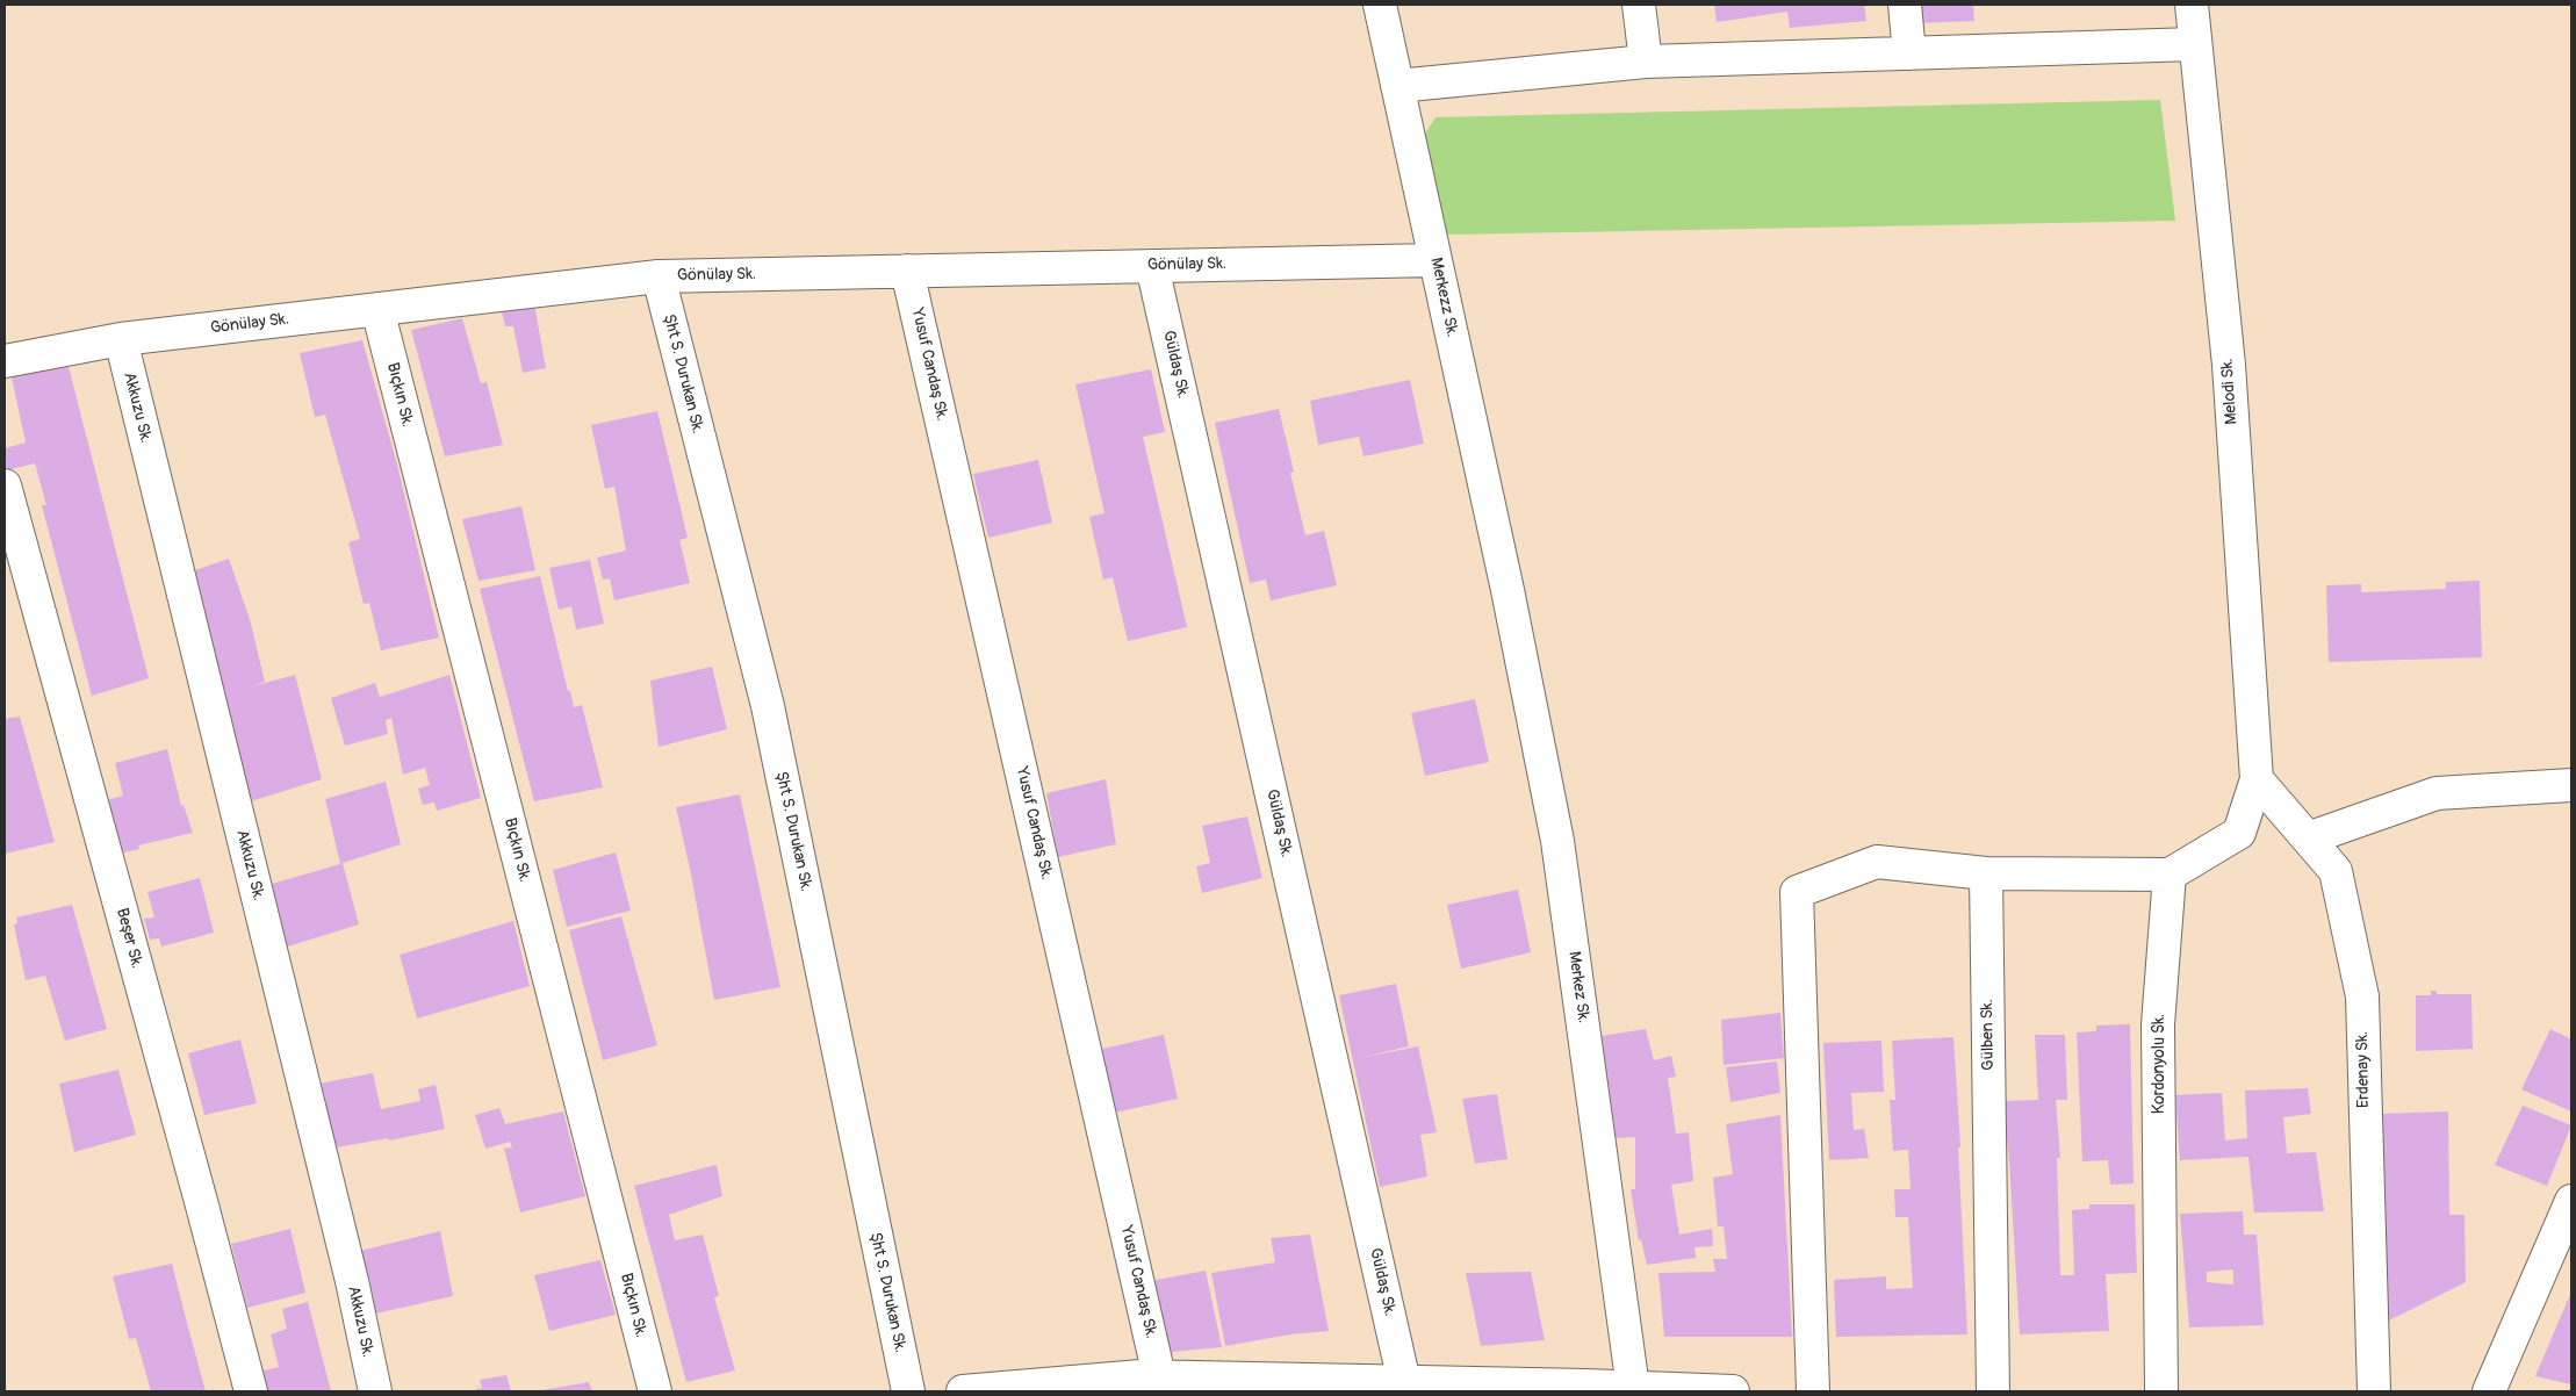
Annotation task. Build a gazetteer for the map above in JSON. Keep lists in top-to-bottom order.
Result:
{
  "streets": {
    "street": [
      "Gönülay Sk.",
      "Merkezz Sk.",
      "Yusuf Candaş Sk.",
      "Güldaş Sk.",
      "Şht S. Durukan Sk.",
      "Melodi Sk.",
      "Bıçkın Sk.",
      "Akkuzu Sk.",
      "Beşer Sk.",
      "Merkez Sk.",
      "Gülben Sk.",
      "Kordonyolu Sk.",
      "Erdenay Sk."
    ]
  },
  "crossings": [
    ["Gönülay Sk.", "Merkezz Sk."],
    ["Gönülay Sk.", "Yusuf Candaş Sk."],
    ["Gönülay Sk.", "Güldaş Sk."],
    ["Gönülay Sk.", "Şht S. Durukan Sk."],
    ["Gönülay Sk.", "Bıçkın Sk."],
    ["Gönülay Sk.", "Akkuzu Sk."],
    ["Merkezz Sk.", "Merkez Sk."],
    ["Melodi Sk.", "Erdenay Sk."]
  ]
}
